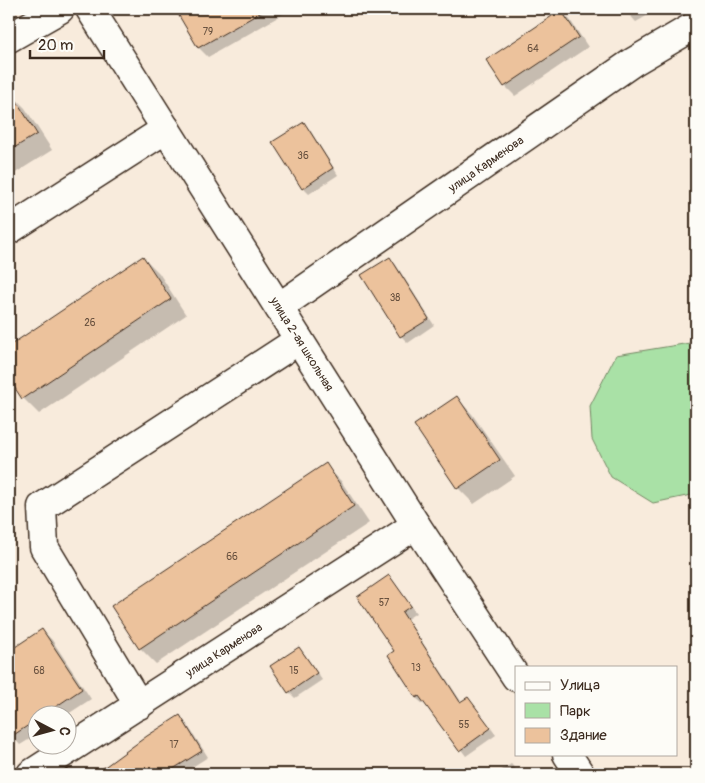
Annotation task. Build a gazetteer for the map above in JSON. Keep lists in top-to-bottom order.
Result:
{
  "streets": {
    "street": ["улица Карменова", "улица 2-ая школьная"]
  },
  "crossings": [
    ["улица Карменова", "улица 2-ая школьная"]
  ],
  "house_numbers": [
    "79",
    "64",
    "36",
    "38",
    "26",
    "66",
    "57",
    "13",
    "68",
    "15",
    "55",
    "17"
  ],
  "legend": ["Улица", "Парк", "Здание"],
  "scale_bar": "20 m",
  "north": "right"
}
